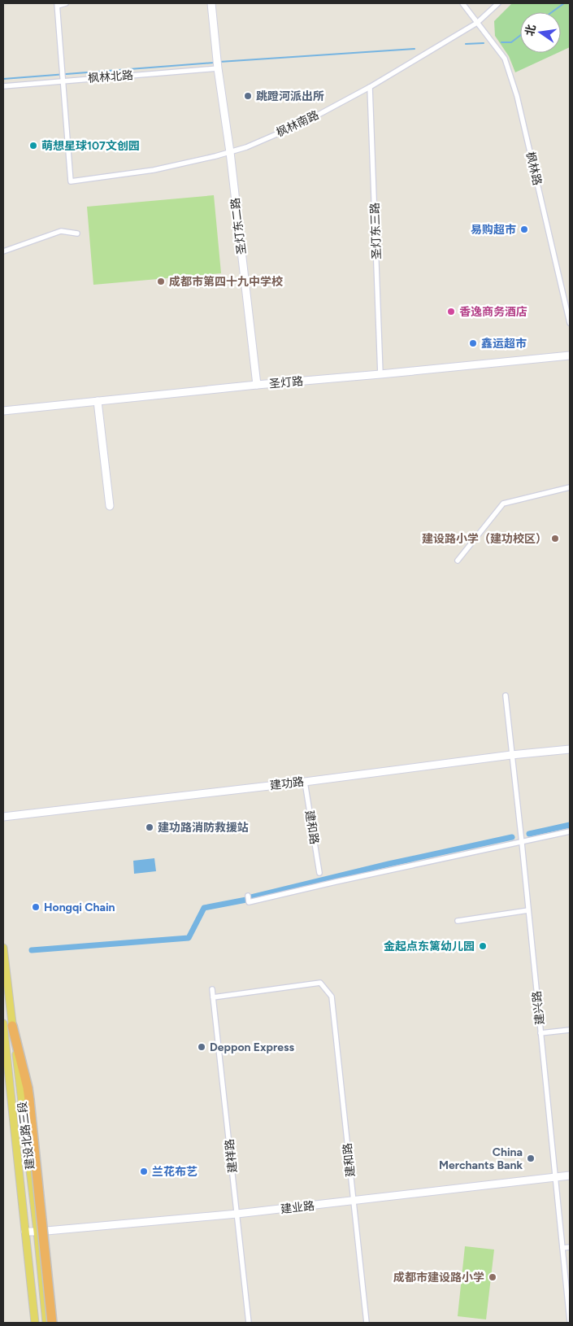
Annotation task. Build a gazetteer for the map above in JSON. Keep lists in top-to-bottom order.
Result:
{
  "streets": {
    "main road": ["建设北路三段"],
    "street": [
      "枫林北路",
      "枫林南路",
      "枫林路",
      "圣灯东二路",
      "圣灯东三路",
      "圣灯路",
      "建功路",
      "建和路",
      "建兴路",
      "建祥路",
      "建业路"
    ]
  },
  "crossings": [
    ["枫林北路", "枫林南路"],
    ["枫林北路", "圣灯东二路"],
    ["枫林南路", "枫林路"],
    ["枫林南路", "圣灯东二路"],
    ["枫林南路", "圣灯东三路"],
    ["圣灯东二路", "圣灯路"],
    ["圣灯东三路", "圣灯路"],
    ["建功路", "建和路"],
    ["建功路", "建兴路"],
    ["建和路", "建祥路"],
    ["建和路", "建业路"],
    ["建兴路", "建业路"],
    ["建设北路三段", "建业路"],
    ["建祥路", "建业路"]
  ],
  "places": [
    "跳蹬河派出所",
    "萌想星球107文创园",
    "易购超市",
    "成都市第四十九中学校",
    "香逸商务酒店",
    "鑫运超市",
    "建设路小学（建功校区）",
    "建功路消防救援站",
    "Hongqi Chain",
    "金起点东篱幼儿园",
    "Deppon Express",
    "China Merchants Bank",
    "兰花布艺",
    "成都市建设路小学"
  ],
  "north": "left"
}
